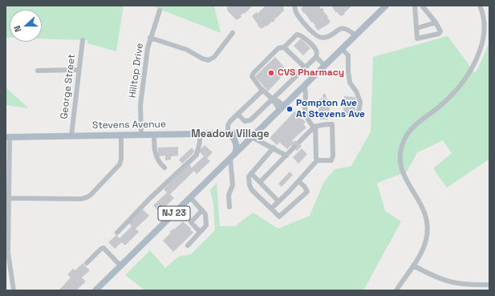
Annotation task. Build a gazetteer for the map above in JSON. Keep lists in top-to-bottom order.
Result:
{
  "streets": {
    "main road": ["Stevens Avenue", "NJ 23"],
    "street": ["Hilltop Drive", "George Street"]
  },
  "crossings": [
    ["Hilltop Drive", "Stevens Avenue"],
    ["George Street", "Stevens Avenue"],
    ["Stevens Avenue", "NJ 23"]
  ],
  "districts": ["Meadow Village"],
  "places": ["CVS Pharmacy", "Pompton Ave At Stevens Ave"],
  "north": "left"
}
